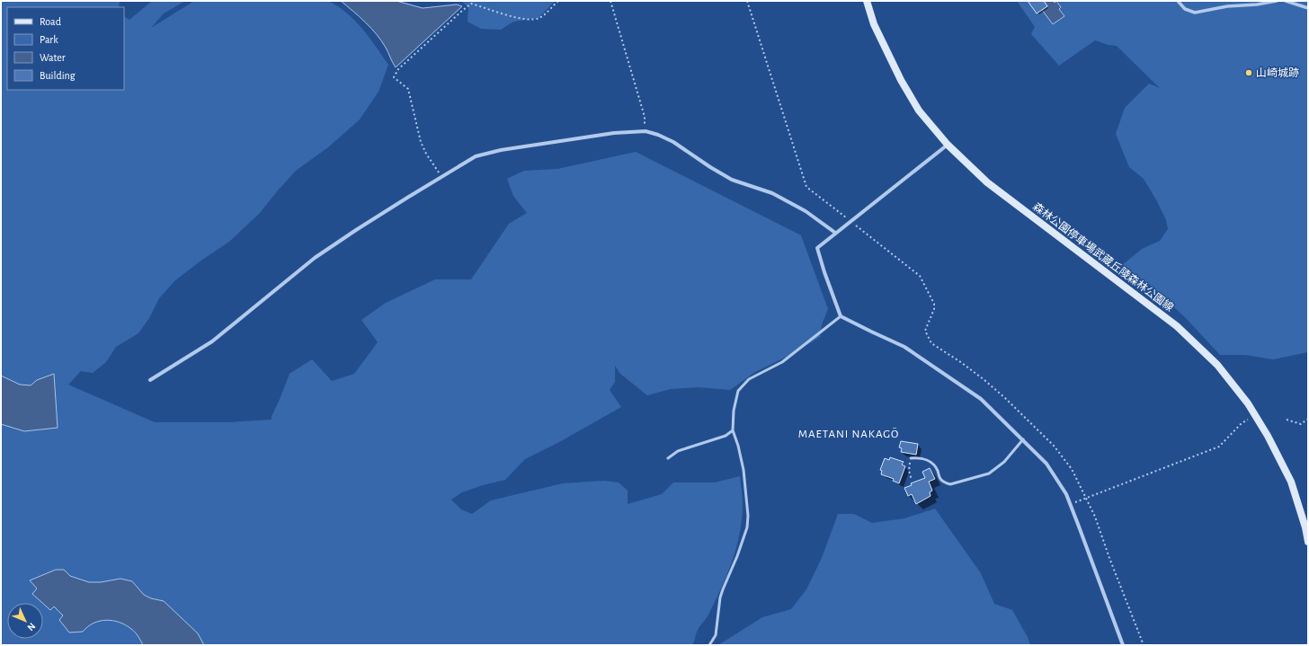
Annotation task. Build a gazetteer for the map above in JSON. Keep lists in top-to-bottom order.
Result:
{
  "streets": {
    "main road": ["森林公園停車場武蔵丘陵森林公園線"]
  },
  "districts": ["MAETANI NAKAGŌ"],
  "places": ["山崎城跡"],
  "legend": [
    "Road",
    "Park",
    "Water",
    "Building"
  ],
  "north": "bottom right"
}
